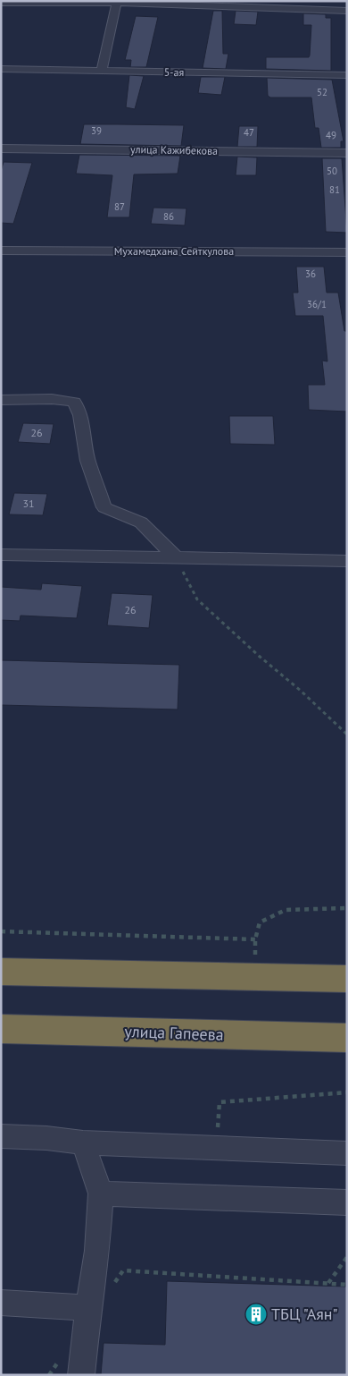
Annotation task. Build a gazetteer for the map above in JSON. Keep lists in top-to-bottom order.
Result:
{
  "streets": {
    "highway": ["улица Гапеева"],
    "street": ["5-ая", "улица Кажибекова", "Мухамедхана Сейткулова"]
  },
  "places": {
    "building": ["ТБЦ \"Аян\""]
  },
  "house_numbers": [
    "52",
    "39",
    "47",
    "49",
    "50",
    "81",
    "87",
    "86",
    "36",
    "36/1",
    "26",
    "31",
    "26"
  ]
}
